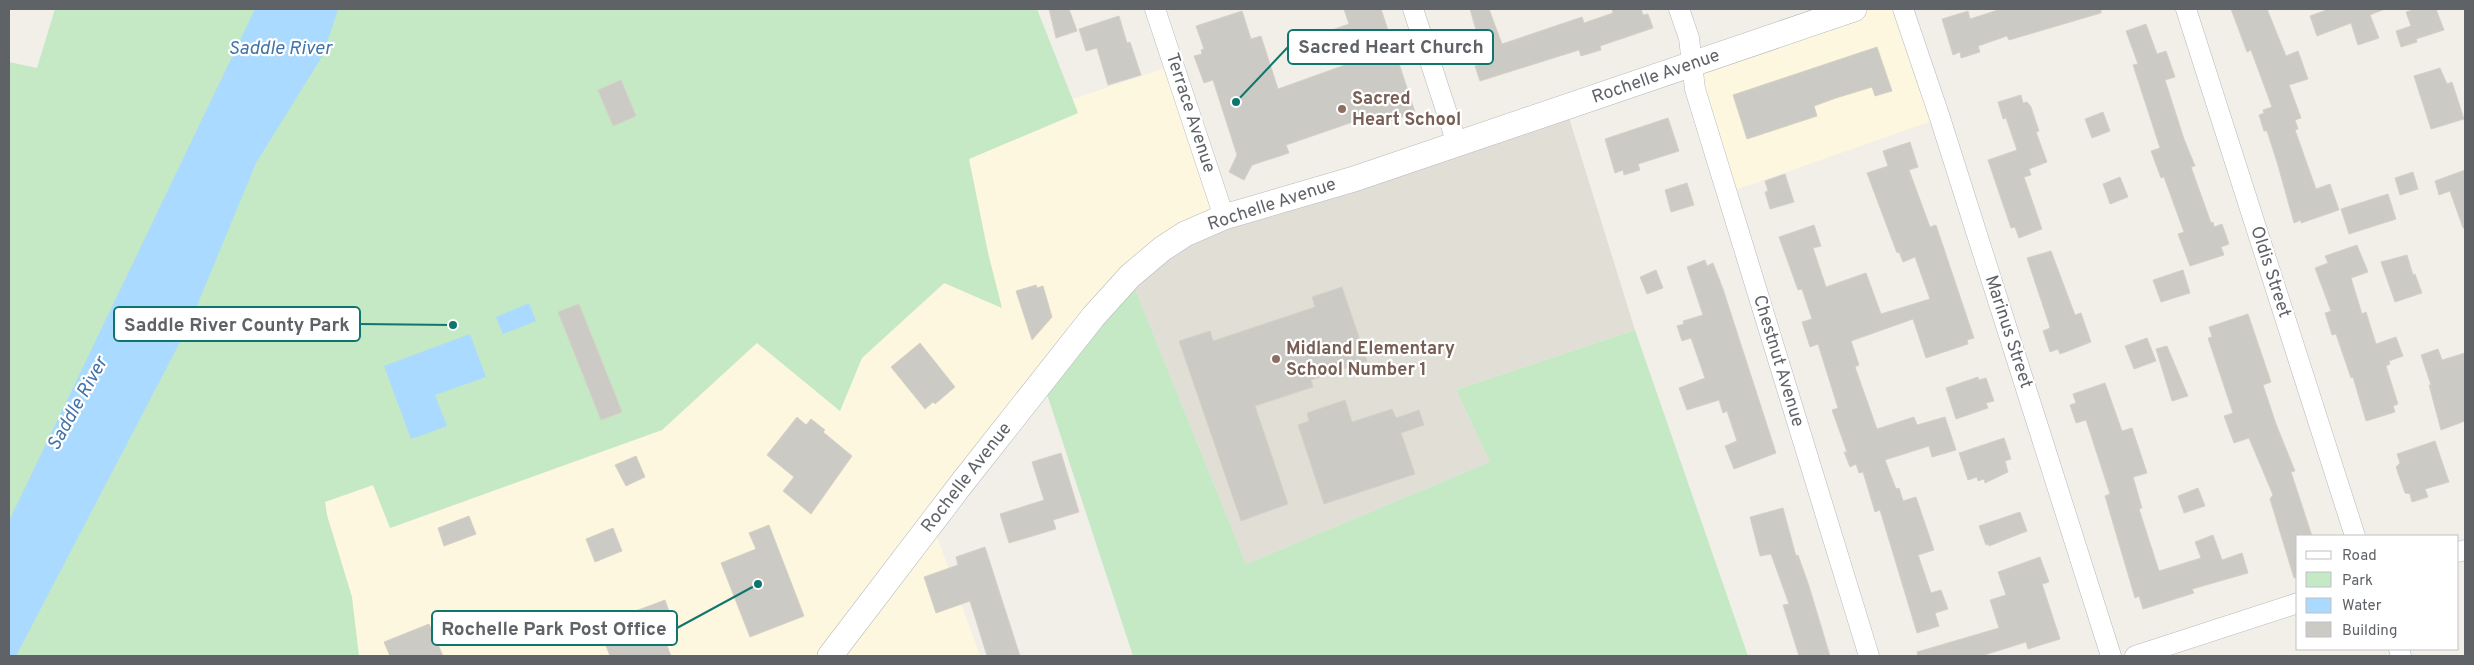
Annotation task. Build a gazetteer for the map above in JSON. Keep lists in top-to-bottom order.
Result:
{
  "streets": {
    "street": [
      "Rochelle Avenue",
      "Terrace Avenue",
      "Oldis Street",
      "Marinus Street",
      "Chestnut Avenue"
    ]
  },
  "crossings": [
    ["Rochelle Avenue", "Terrace Avenue"],
    ["Rochelle Avenue", "Chestnut Avenue"]
  ],
  "water": ["Saddle River"],
  "places": [
    "Sacred Heart Church",
    "Sacred Heart School",
    "Saddle River County Park",
    "Midland Elementary School Number 1",
    "Rochelle Park Post Office"
  ],
  "legend": [
    "Road",
    "Park",
    "Water",
    "Building"
  ]
}
